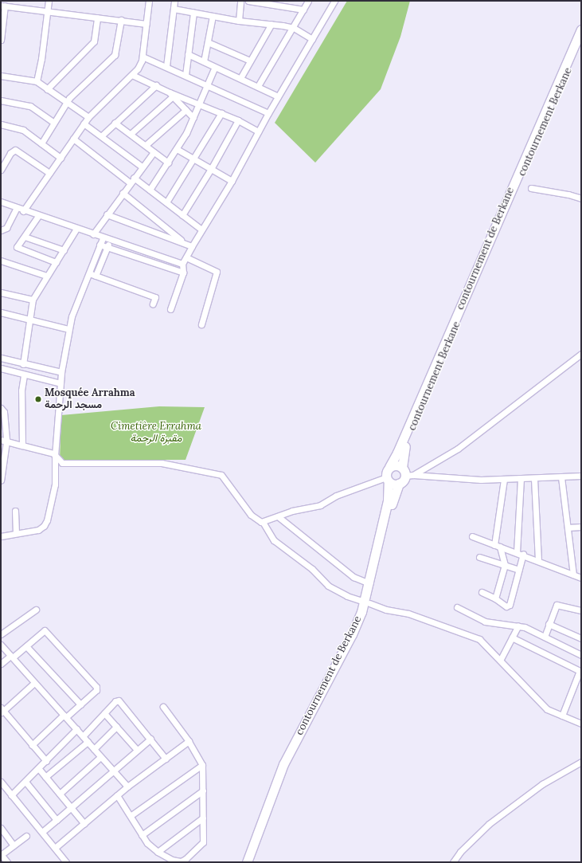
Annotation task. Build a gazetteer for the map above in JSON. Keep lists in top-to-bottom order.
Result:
{
  "streets": {
    "highway": ["contournement Berkane", "contournement de Berkane"]
  },
  "parks": ["Cimetière Errahma مقبرة الرحمة"],
  "places": ["Mosquée Arrahma مسجد الرحمة"]
}
